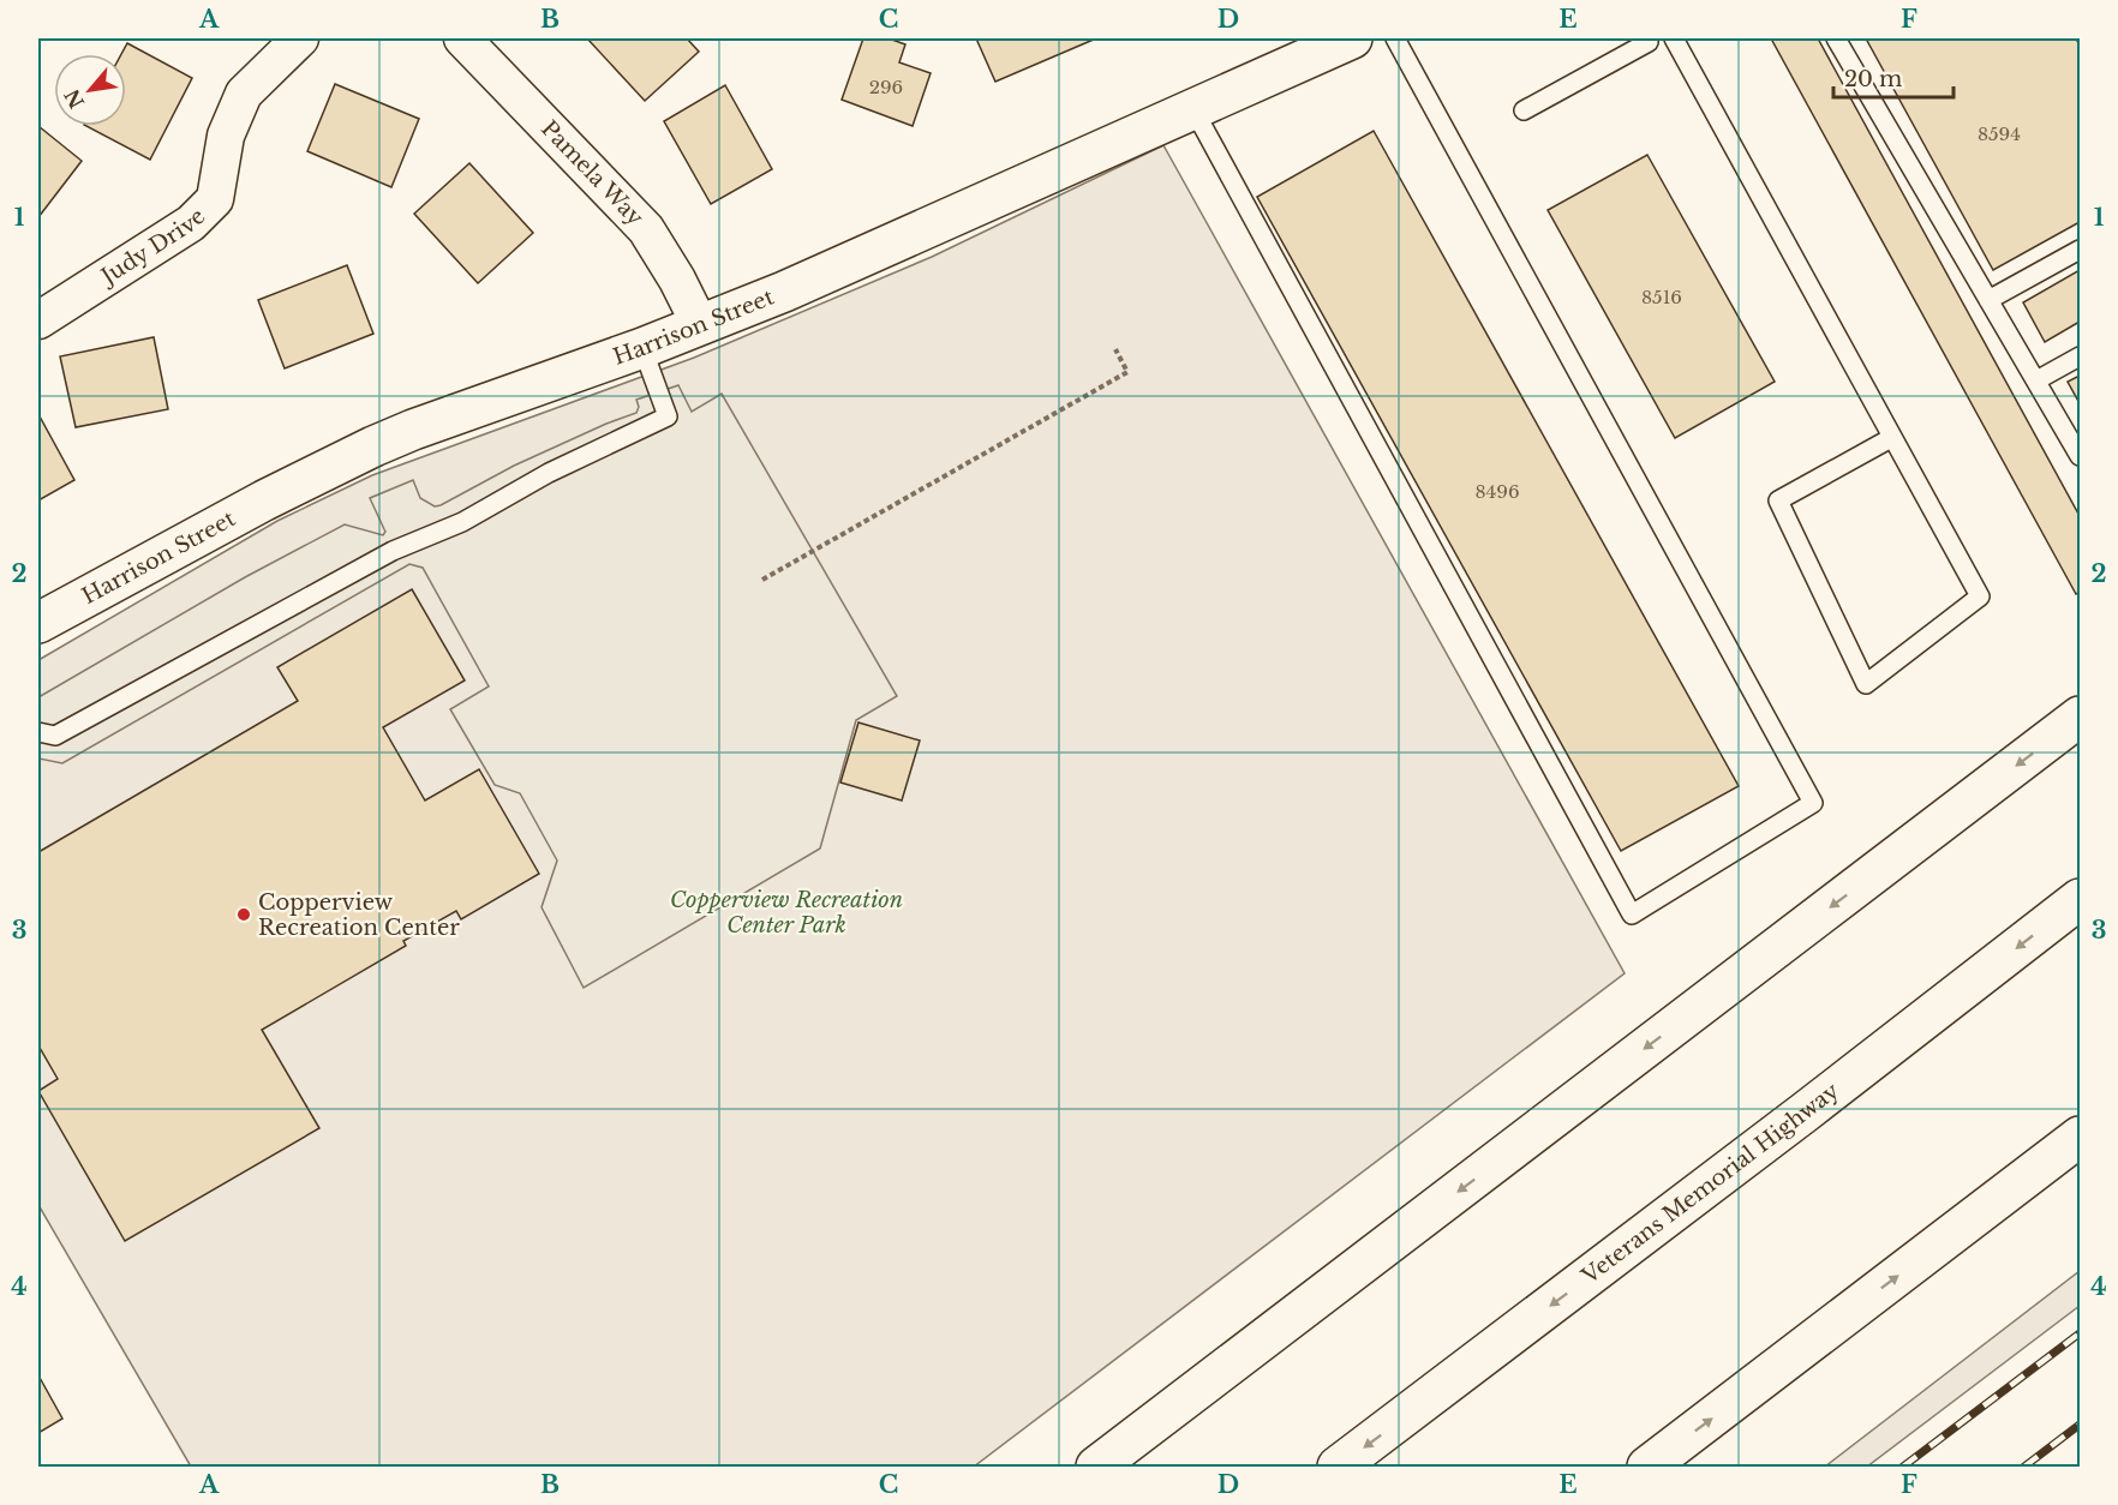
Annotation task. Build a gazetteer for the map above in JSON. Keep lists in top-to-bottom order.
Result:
{
  "streets": {
    "main road": ["Harrison Street", "Veterans Memorial Highway"],
    "street": ["Pamela Way", "Judy Drive"]
  },
  "crossings": [
    ["Pamela Way", "Harrison Street"]
  ],
  "parks": ["Copperview Recreation Center Park"],
  "places": ["Copperview Recreation Center"],
  "house_numbers": [
    "296",
    "8594",
    "8516",
    "8496"
  ],
  "scale_bar": "20 m",
  "north": "bottom left",
  "grid": {
    "columns": [
      "A",
      "B",
      "C",
      "D",
      "E",
      "F"
    ],
    "rows": [
      "1",
      "2",
      "3",
      "4"
    ]
  }
}
